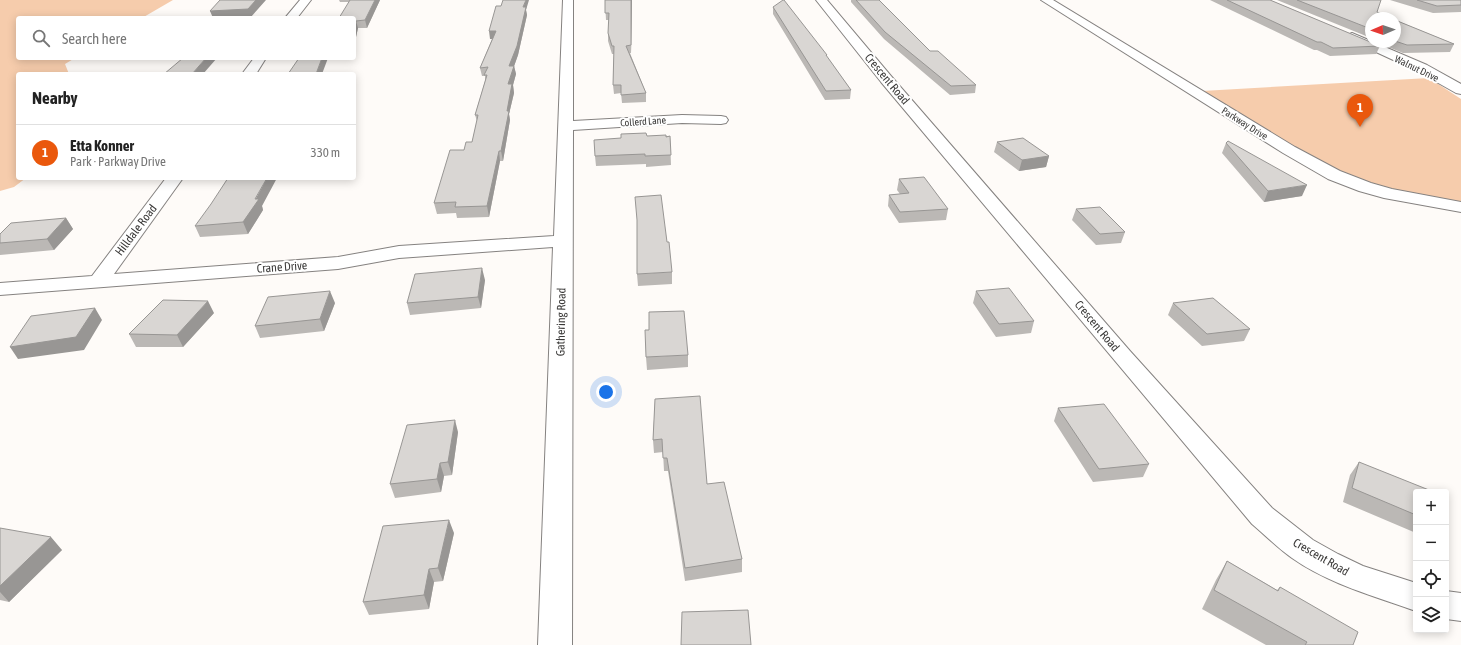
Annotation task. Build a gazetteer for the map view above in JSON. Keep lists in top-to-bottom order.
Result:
{
  "streets": {
    "street": [
      "Walnut Drive",
      "Crescent Road",
      "Collerd Lane",
      "Parkway Drive",
      "Hilldale Road",
      "Crane Drive",
      "Gathering Road"
    ]
  },
  "crossings": [
    ["Collerd Lane", "Gathering Road"],
    ["Hilldale Road", "Crane Drive"],
    ["Crane Drive", "Gathering Road"]
  ],
  "north": "left",
  "page": {
    "search": "Search here",
    "heading": "Nearby",
    "pins": "1",
    "list": [
      {
        "mark": "1",
        "name": "Etta Konner",
        "note": "Park · Parkway Drive",
        "value": "330 m"
      }
    ],
    "map_buttons": ["+", "−"]
  }
}
